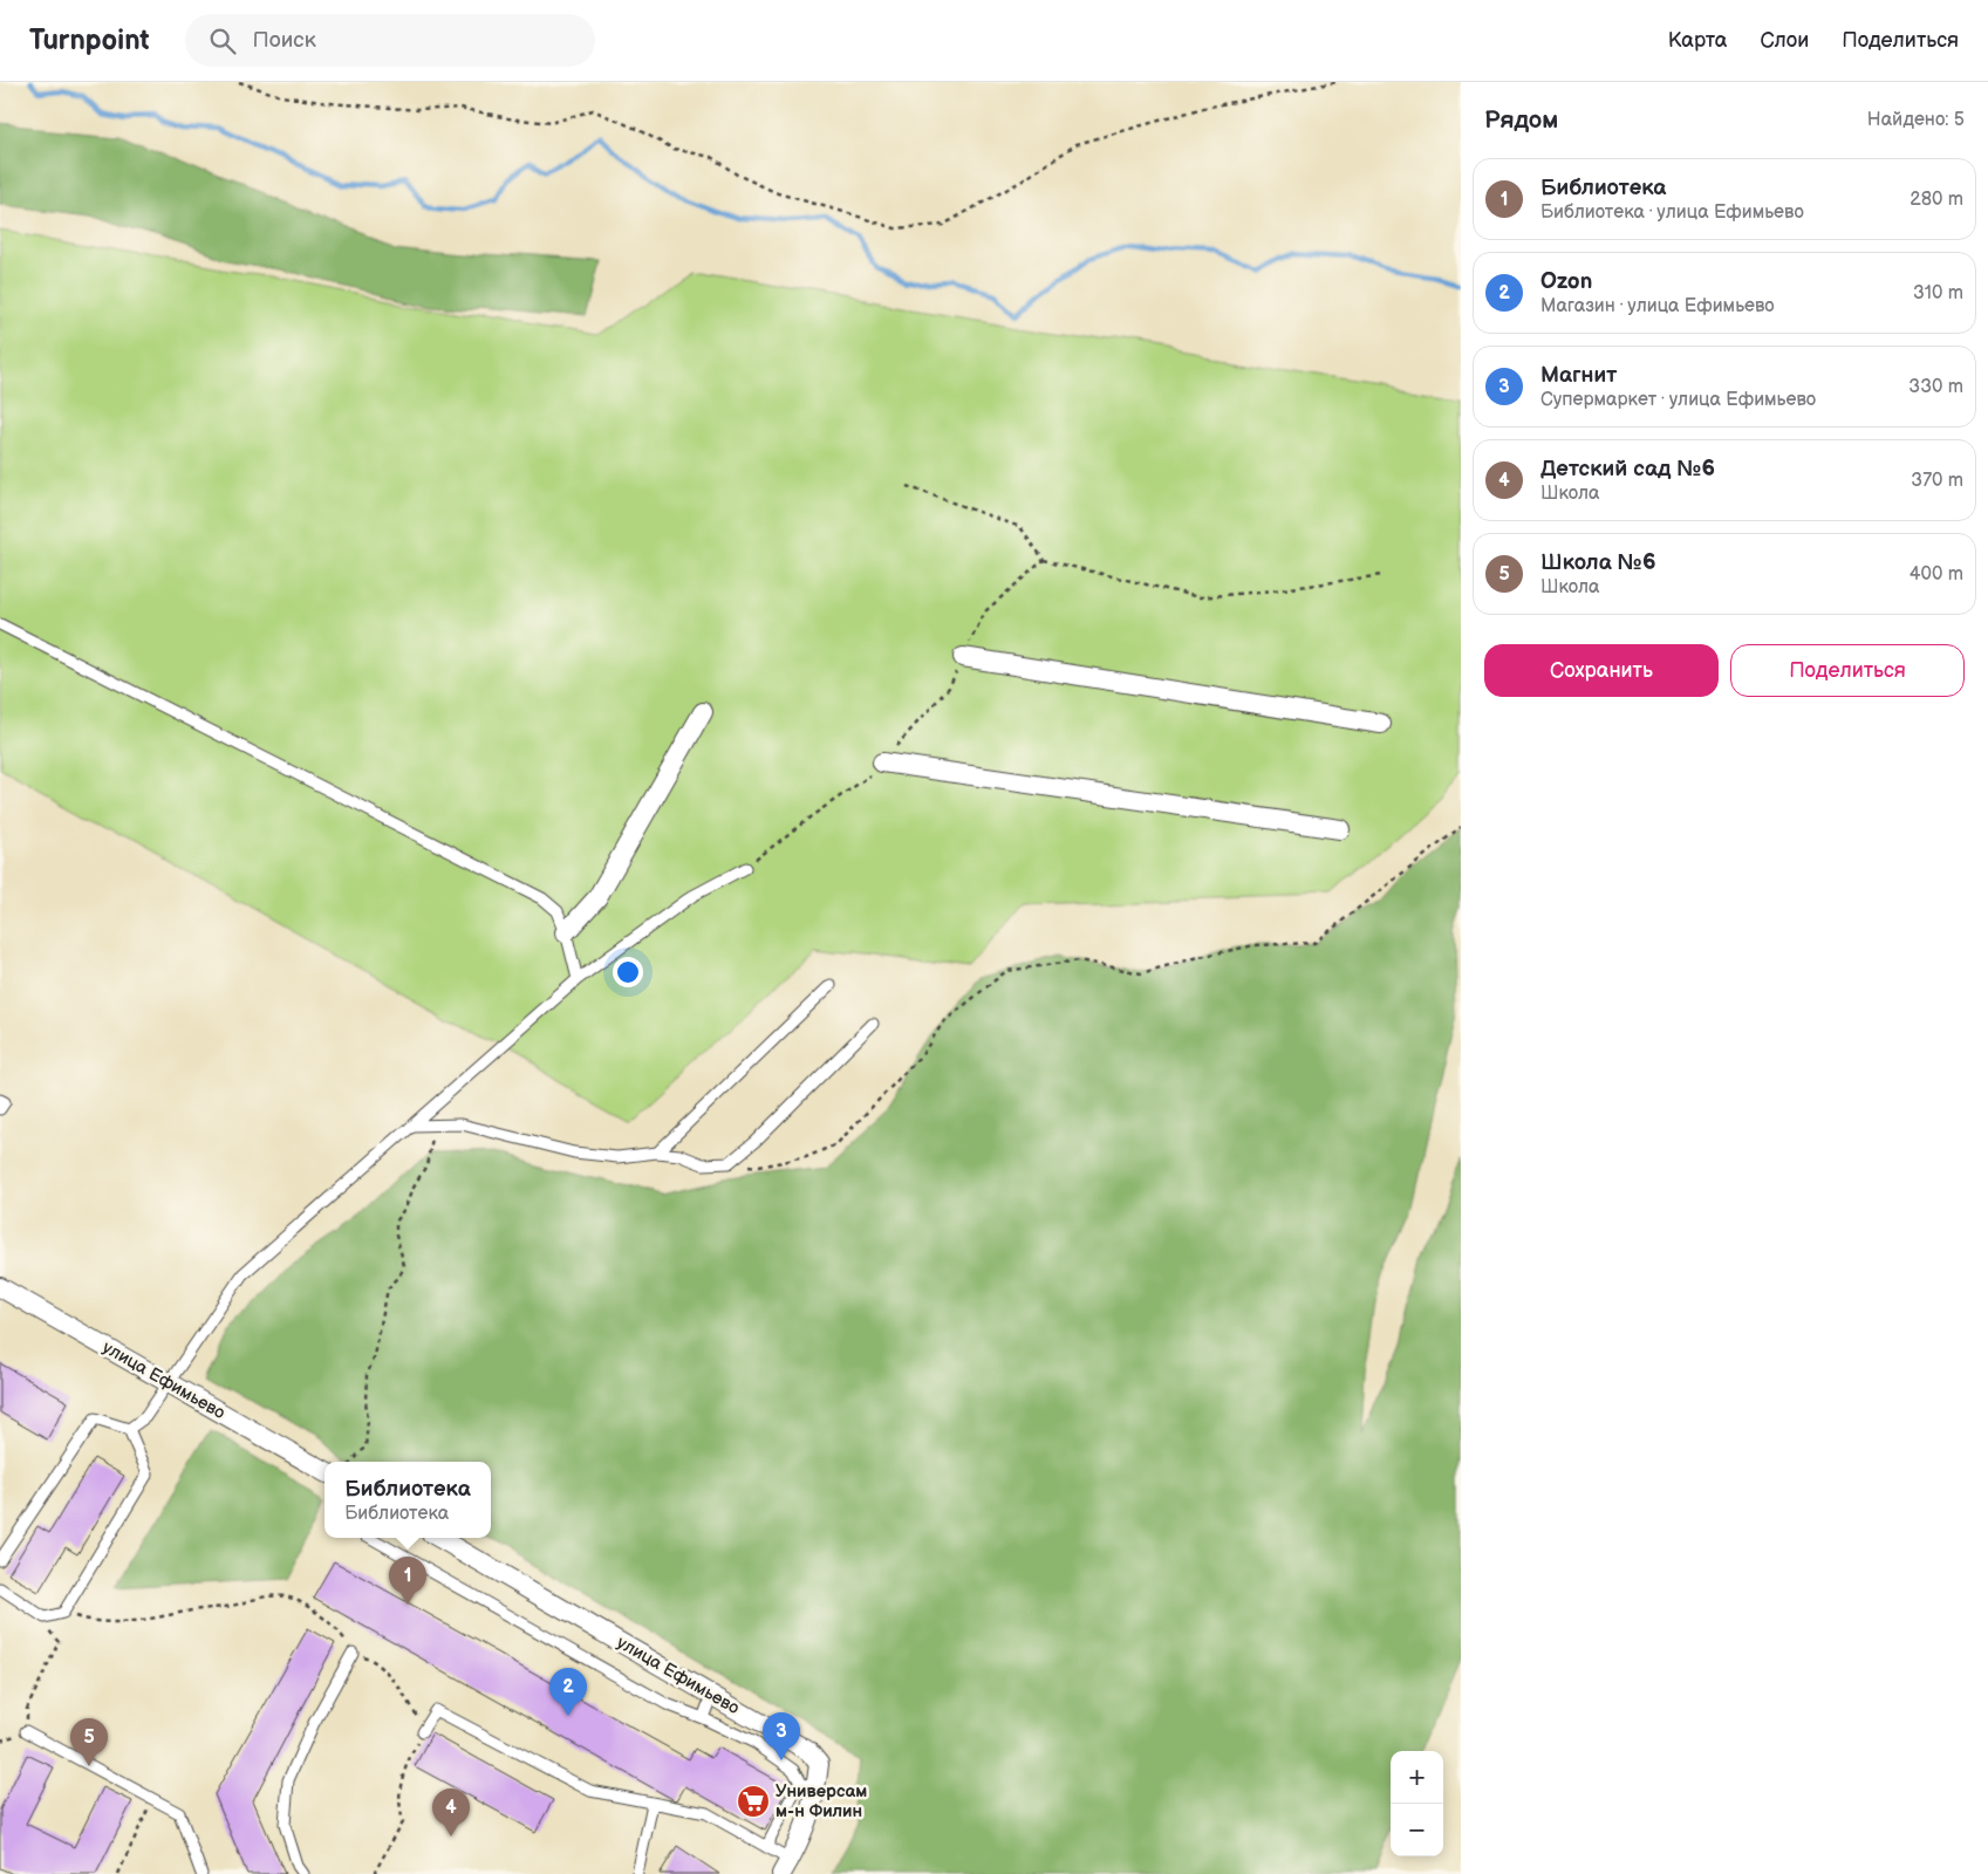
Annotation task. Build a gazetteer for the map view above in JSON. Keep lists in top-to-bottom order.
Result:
{
  "streets": {
    "street": ["улица Ефимьево"]
  },
  "places": {
    "supermarket": ["Универсам м-н Филин"]
  },
  "page": {
    "header": "Turnpoint",
    "search": "Поиск",
    "nav": ["Карта", "Слои", "Поделиться"],
    "heading": ["Рядом", "Найдено: 5"],
    "list": [
      {
        "mark": "1",
        "name": "Библиотека",
        "note": "Библиотека · улица Ефимьево",
        "value": "280 m"
      },
      {
        "mark": "2",
        "name": "Ozon",
        "note": "Магазин · улица Ефимьево",
        "value": "310 m"
      },
      {
        "mark": "3",
        "name": "Магнит",
        "note": "Супермаркет · улица Ефимьево",
        "value": "330 m"
      },
      {
        "mark": "4",
        "name": "Детский сад №6",
        "note": "Школа",
        "value": "370 m"
      },
      {
        "mark": "5",
        "name": "Школа №6",
        "note": "Школа",
        "value": "400 m"
      }
    ],
    "buttons": ["Сохранить", "Поделиться"],
    "popup": ["Библиотека", "Библиотека"],
    "pins": [
      "1",
      "2",
      "3",
      "5",
      "4"
    ],
    "map_buttons": ["+", "−"]
  }
}
